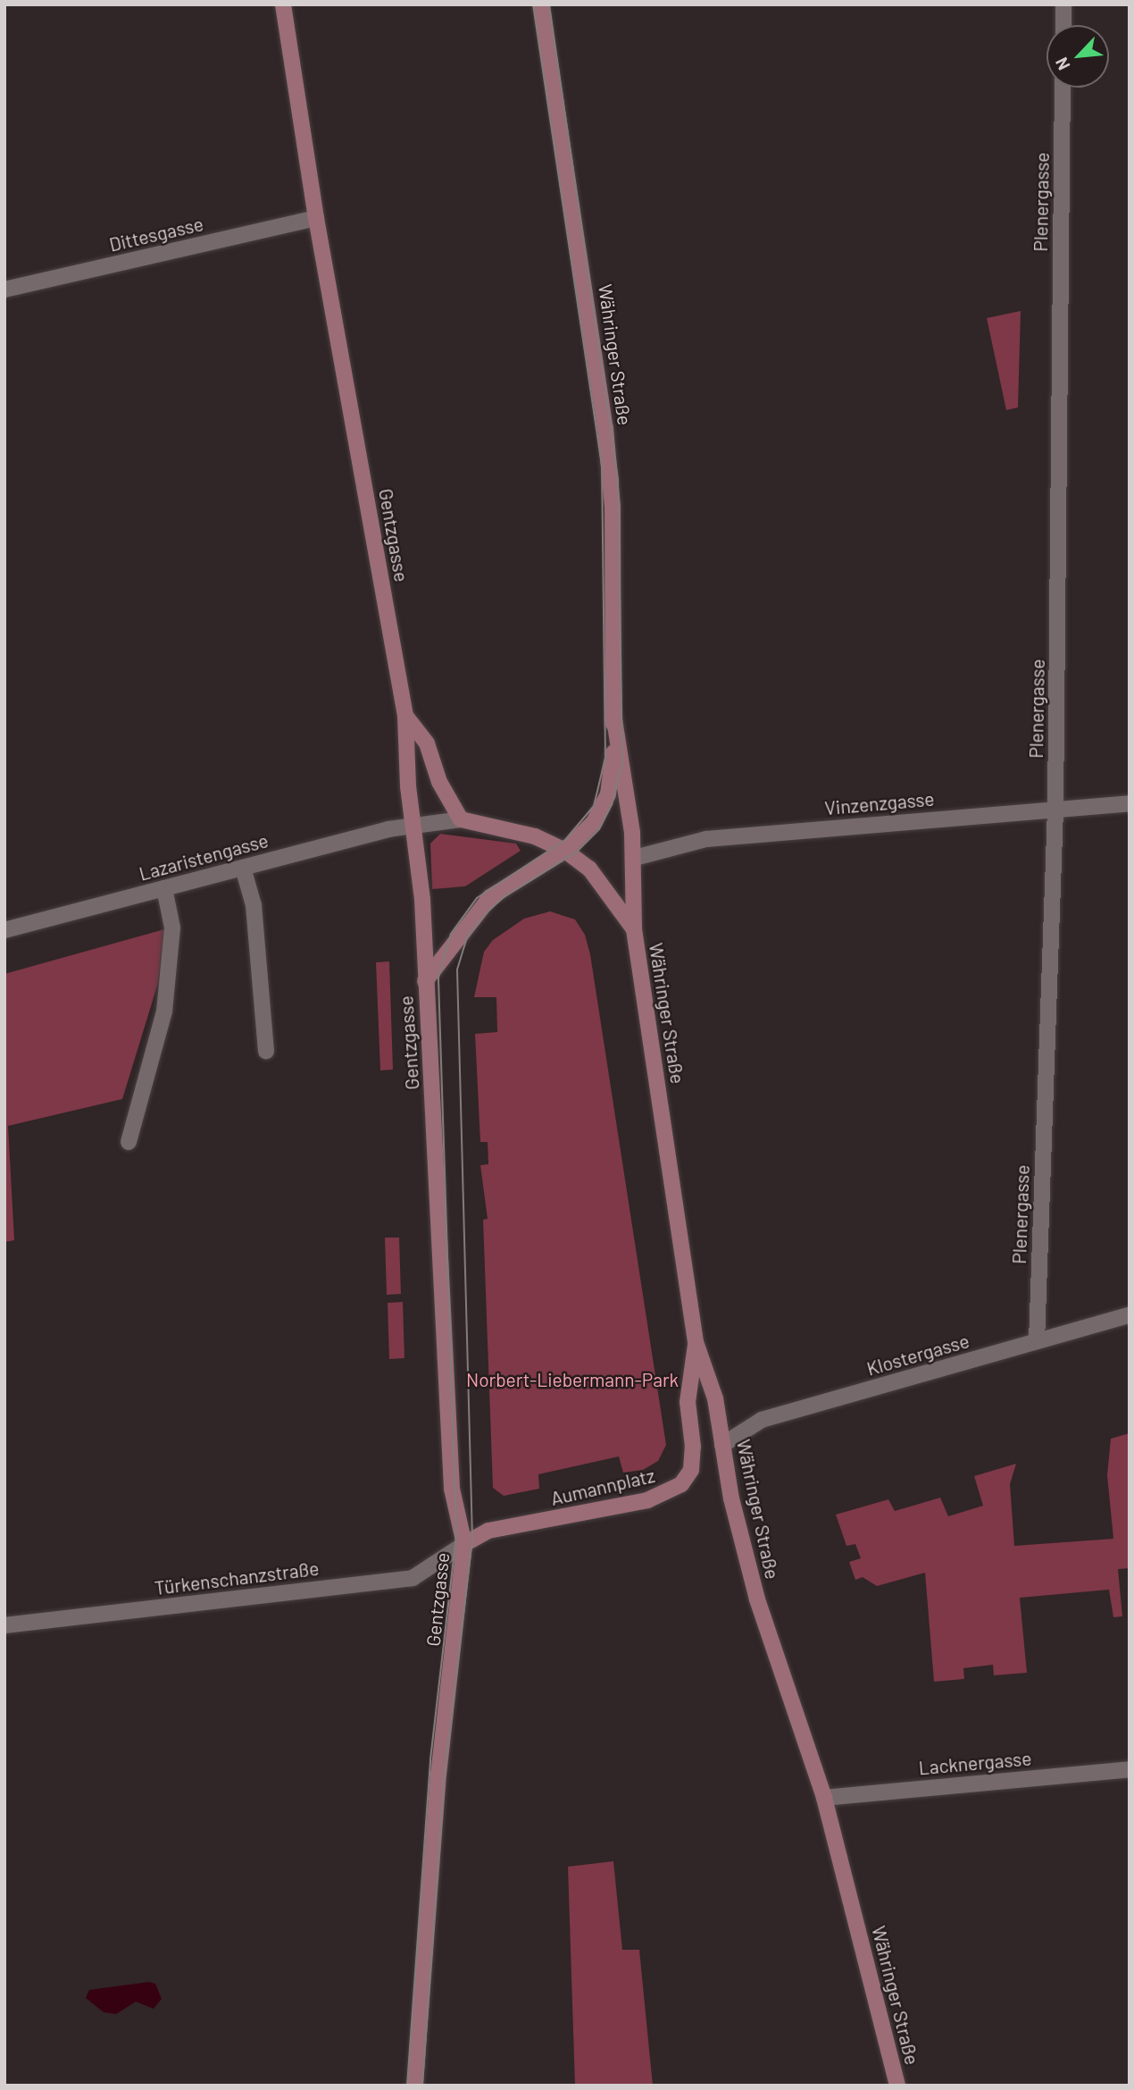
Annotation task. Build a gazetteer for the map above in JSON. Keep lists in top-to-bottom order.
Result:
{
  "streets": {
    "main road": ["Währinger Straße", "Gentzgasse", "Aumannplatz"],
    "street": [
      "Plenergasse",
      "Dittesgasse",
      "Vinzenzgasse",
      "Lazaristengasse",
      "Klostergasse",
      "Türkenschanzstraße",
      "Lacknergasse"
    ]
  },
  "crossings": [
    ["Plenergasse", "Vinzenzgasse"],
    ["Plenergasse", "Klostergasse"],
    ["Dittesgasse", "Gentzgasse"],
    ["Währinger Straße", "Vinzenzgasse"],
    ["Währinger Straße", "Klostergasse"],
    ["Währinger Straße", "Aumannplatz"],
    ["Währinger Straße", "Lacknergasse"],
    ["Gentzgasse", "Lazaristengasse"],
    ["Gentzgasse", "Aumannplatz"],
    ["Gentzgasse", "Türkenschanzstraße"],
    ["Aumannplatz", "Türkenschanzstraße"]
  ],
  "parks": ["Norbert-Liebermann-Park"],
  "north": "bottom left"
}
